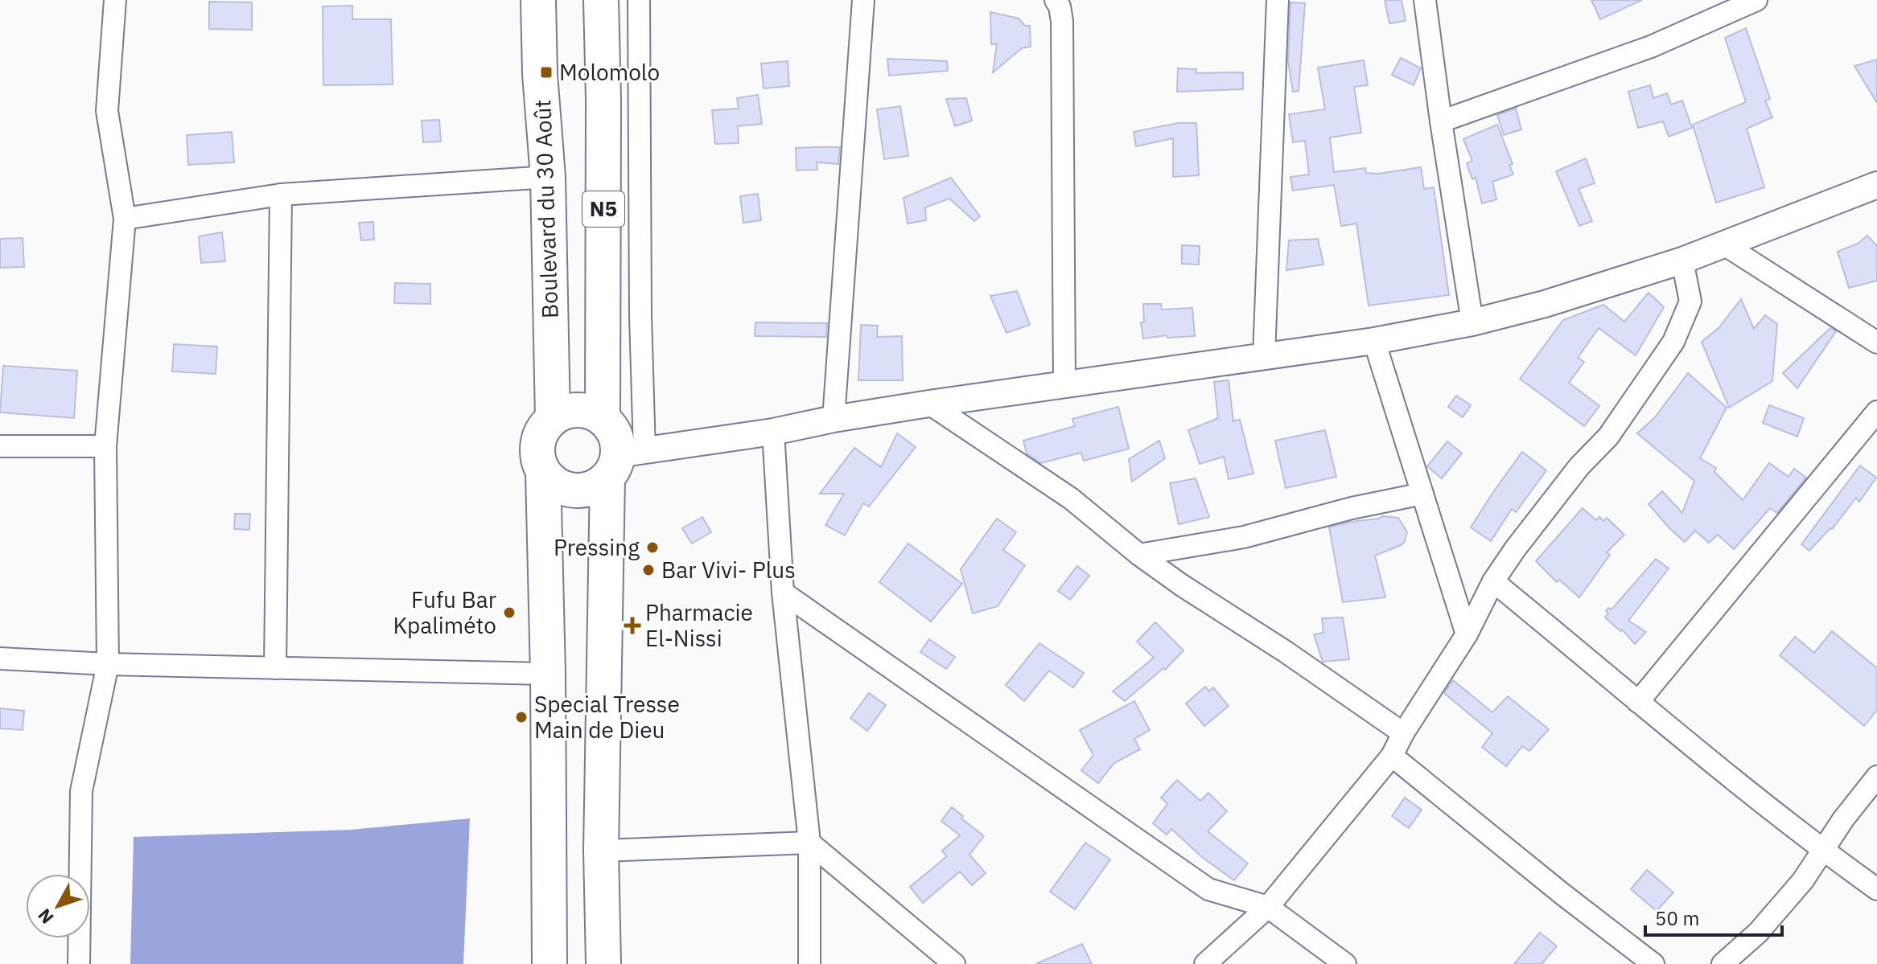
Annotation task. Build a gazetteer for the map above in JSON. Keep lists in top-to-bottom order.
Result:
{
  "streets": {
    "highway": ["Boulevard du 30 Août", "N5"]
  },
  "crossings": [
    ["Boulevard du 30 Août", "N5"]
  ],
  "places": {
    "transit": ["Molomolo"],
    "other": [
      "Pressing",
      "Bar Vivi- Plus",
      "Fufu Bar Kpaliméto",
      "Special Tresse Main de Dieu"
    ],
    "health": ["Pharmacie El-Nissi"]
  },
  "scale_bar": "50 m",
  "north": "bottom left"
}
